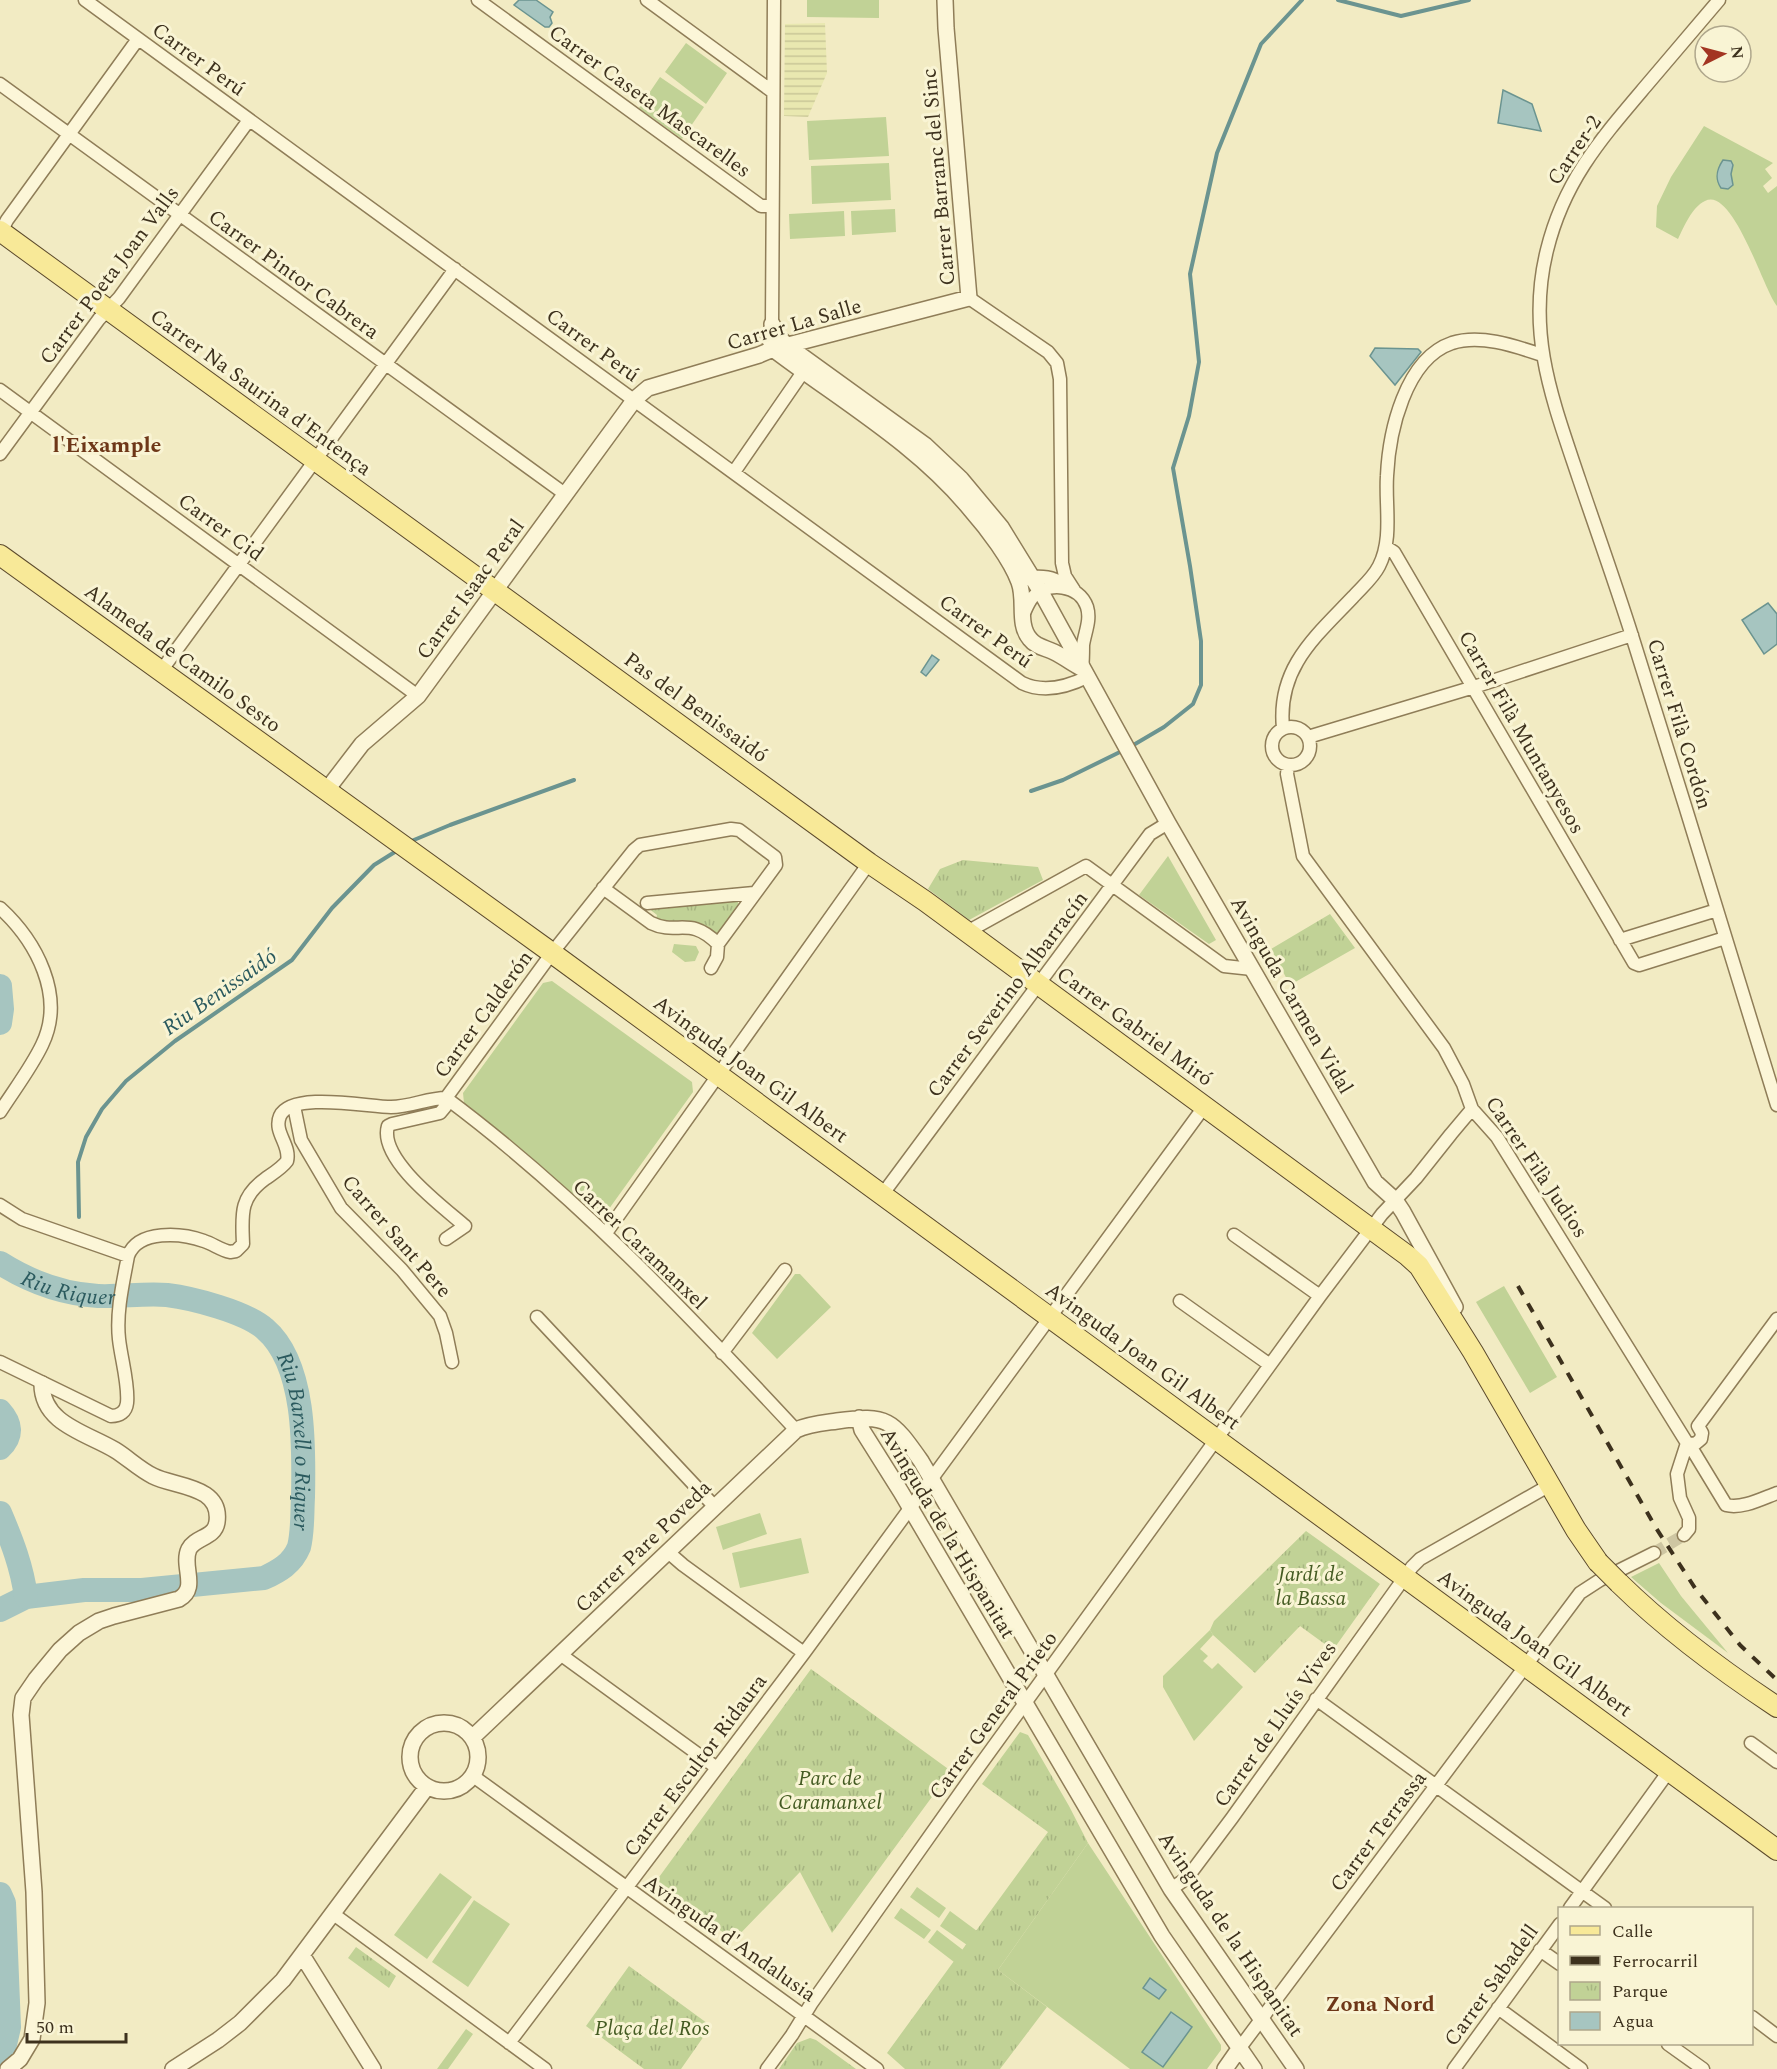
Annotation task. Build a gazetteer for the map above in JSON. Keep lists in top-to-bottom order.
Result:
{
  "streets": {
    "main road": [
      "Carrer Na Saurina d'Entença",
      "Alameda de Camilo Sesto",
      "Pas del Benissaidó",
      "Carrer Gabriel Miró",
      "Avinguda Joan Gil Albert"
    ],
    "street": [
      "Carrer Perú",
      "Carrer Caseta Mascarelles",
      "Carrer-2",
      "Carrer Barranc del Sinc",
      "Carrer Pintor Cabrera",
      "Carrer Poeta Joan Valls",
      "Carrer La Salle",
      "Carrer Cid",
      "Carrer Isaac Peral",
      "Carrer Filà Cordón",
      "Carrer Filà Muntanyesos",
      "Carrer Severino Albarracín",
      "Avinguda Carmen Vidal",
      "Carrer Calderón",
      "Carrer Filà Judios",
      "Carrer Sant Pere",
      "Carrer Caramanxel",
      "Avinguda de la Hispanitat",
      "Carrer Pare Poveda",
      "Carrer General Prieto",
      "Carrer de Lluís Vives",
      "Carrer Escultor Ridaura",
      "Carrer Terrassa",
      "Avinguda d'Andalusia",
      "Carrer Sabadell"
    ]
  },
  "crossings": [
    ["Carrer Perú", "Carrer Poeta Joan Valls"],
    ["Carrer Perú", "Carrer La Salle"],
    ["Carrer Perú", "Carrer Isaac Peral"],
    ["Carrer Perú", "Avinguda Carmen Vidal"],
    ["Carrer-2", "Carrer Filà Cordón"],
    ["Carrer Barranc del Sinc", "Carrer La Salle"],
    ["Carrer Pintor Cabrera", "Carrer Poeta Joan Valls"],
    ["Carrer Pintor Cabrera", "Carrer Isaac Peral"],
    ["Carrer Poeta Joan Valls", "Carrer Na Saurina d'Entença"],
    ["Carrer Poeta Joan Valls", "Carrer Cid"],
    ["Carrer La Salle", "Carrer Isaac Peral"],
    ["Carrer La Salle", "Avinguda Carmen Vidal"],
    ["Carrer Na Saurina d'Entença", "Carrer Isaac Peral"],
    ["Carrer Na Saurina d'Entença", "Pas del Benissaidó"],
    ["Carrer Cid", "Carrer Isaac Peral"],
    ["Carrer Isaac Peral", "Alameda de Camilo Sesto"],
    ["Carrer Isaac Peral", "Pas del Benissaidó"],
    ["Alameda de Camilo Sesto", "Avinguda Joan Gil Albert"],
    ["Pas del Benissaidó", "Carrer Gabriel Miró"],
    ["Carrer Filà Cordón", "Carrer Filà Muntanyesos"],
    ["Carrer Severino Albarracín", "Avinguda Carmen Vidal"],
    ["Carrer Severino Albarracín", "Carrer Gabriel Miró"],
    ["Carrer Severino Albarracín", "Avinguda Joan Gil Albert"],
    ["Avinguda Carmen Vidal", "Carrer Gabriel Miró"],
    ["Avinguda Carmen Vidal", "Carrer General Prieto"],
    ["Carrer Calderón", "Avinguda Joan Gil Albert"],
    ["Carrer Calderón", "Carrer Sant Pere"],
    ["Carrer Calderón", "Carrer Caramanxel"],
    ["Carrer Gabriel Miró", "Carrer General Prieto"],
    ["Carrer Gabriel Miró", "Carrer de Lluís Vives"],
    ["Carrer Gabriel Miró", "Carrer Escultor Ridaura"],
    ["Avinguda Joan Gil Albert", "Carrer General Prieto"],
    ["Avinguda Joan Gil Albert", "Carrer de Lluís Vives"],
    ["Avinguda Joan Gil Albert", "Carrer Escultor Ridaura"],
    ["Avinguda Joan Gil Albert", "Carrer Terrassa"],
    ["Carrer Filà Judios", "Carrer General Prieto"],
    ["Carrer Caramanxel", "Carrer Pare Poveda"],
    ["Avinguda de la Hispanitat", "Carrer Pare Poveda"],
    ["Avinguda de la Hispanitat", "Carrer General Prieto"],
    ["Avinguda de la Hispanitat", "Carrer de Lluís Vives"],
    ["Avinguda de la Hispanitat", "Carrer Escultor Ridaura"],
    ["Avinguda de la Hispanitat", "Carrer Terrassa"],
    ["Carrer Pare Poveda", "Avinguda d'Andalusia"],
    ["Carrer General Prieto", "Avinguda d'Andalusia"],
    ["Carrer Escultor Ridaura", "Avinguda d'Andalusia"]
  ],
  "districts": ["l'Eixample", "Zona Nord"],
  "water": ["Riu Benissaidó", "Riu Riquer", "Riu Barxell o Riquer"],
  "parks": ["Jardí de la Bassa", "Parc de Caramanxel", "Plaça del Ros"],
  "legend": [
    "Calle",
    "Ferrocarril",
    "Parque",
    "Agua"
  ],
  "scale_bar": "50 m",
  "north": "right"
}
